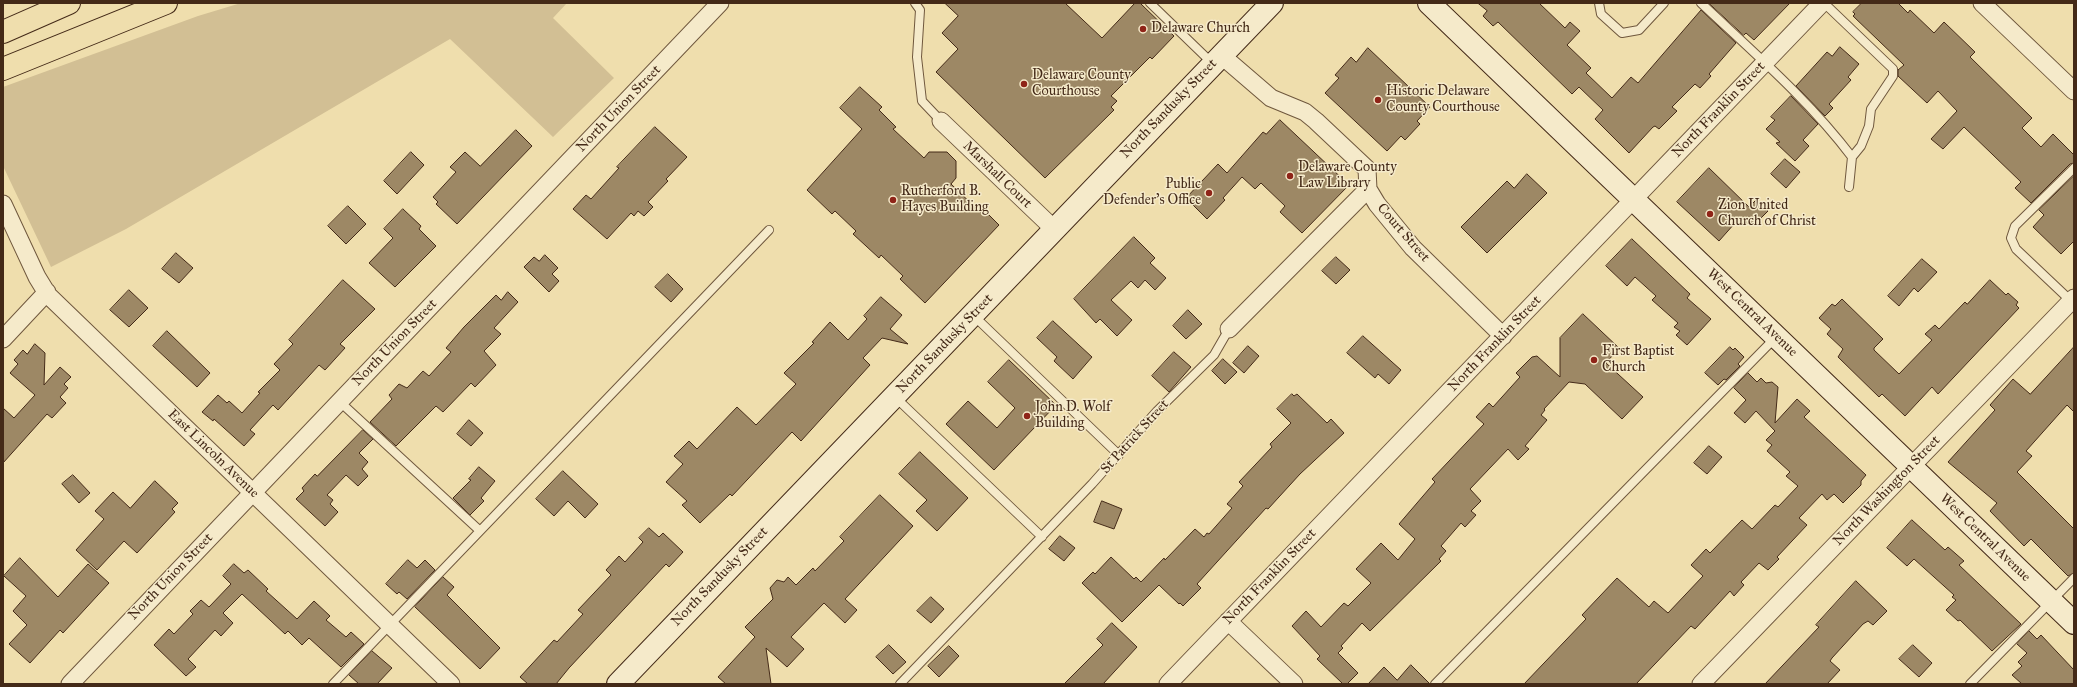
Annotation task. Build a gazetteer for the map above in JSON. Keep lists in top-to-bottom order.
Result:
{
  "streets": {
    "street": [
      "North Union Street",
      "North Sandusky Street",
      "North Franklin Street",
      "Marshall Court",
      "Court Street",
      "West Central Avenue",
      "St Patrick Street",
      "East Lincoln Avenue",
      "North Washington Street"
    ]
  },
  "crossings": [
    ["North Union Street", "East Lincoln Avenue"],
    ["North Sandusky Street", "Marshall Court"],
    ["North Sandusky Street", "Court Street"],
    ["North Franklin Street", "Court Street"],
    ["North Franklin Street", "West Central Avenue"],
    ["Court Street", "St Patrick Street"],
    ["West Central Avenue", "North Washington Street"]
  ],
  "places": [
    "Delaware Church",
    "Delaware County Courthouse",
    "Historic Delaware County Courthouse",
    "Delaware County Law Library",
    "Public Defender's Office",
    "Rutherford B. Hayes Building",
    "Zion United Church of Christ",
    "First Baptist Church",
    "John D. Wolf Building"
  ]
}
